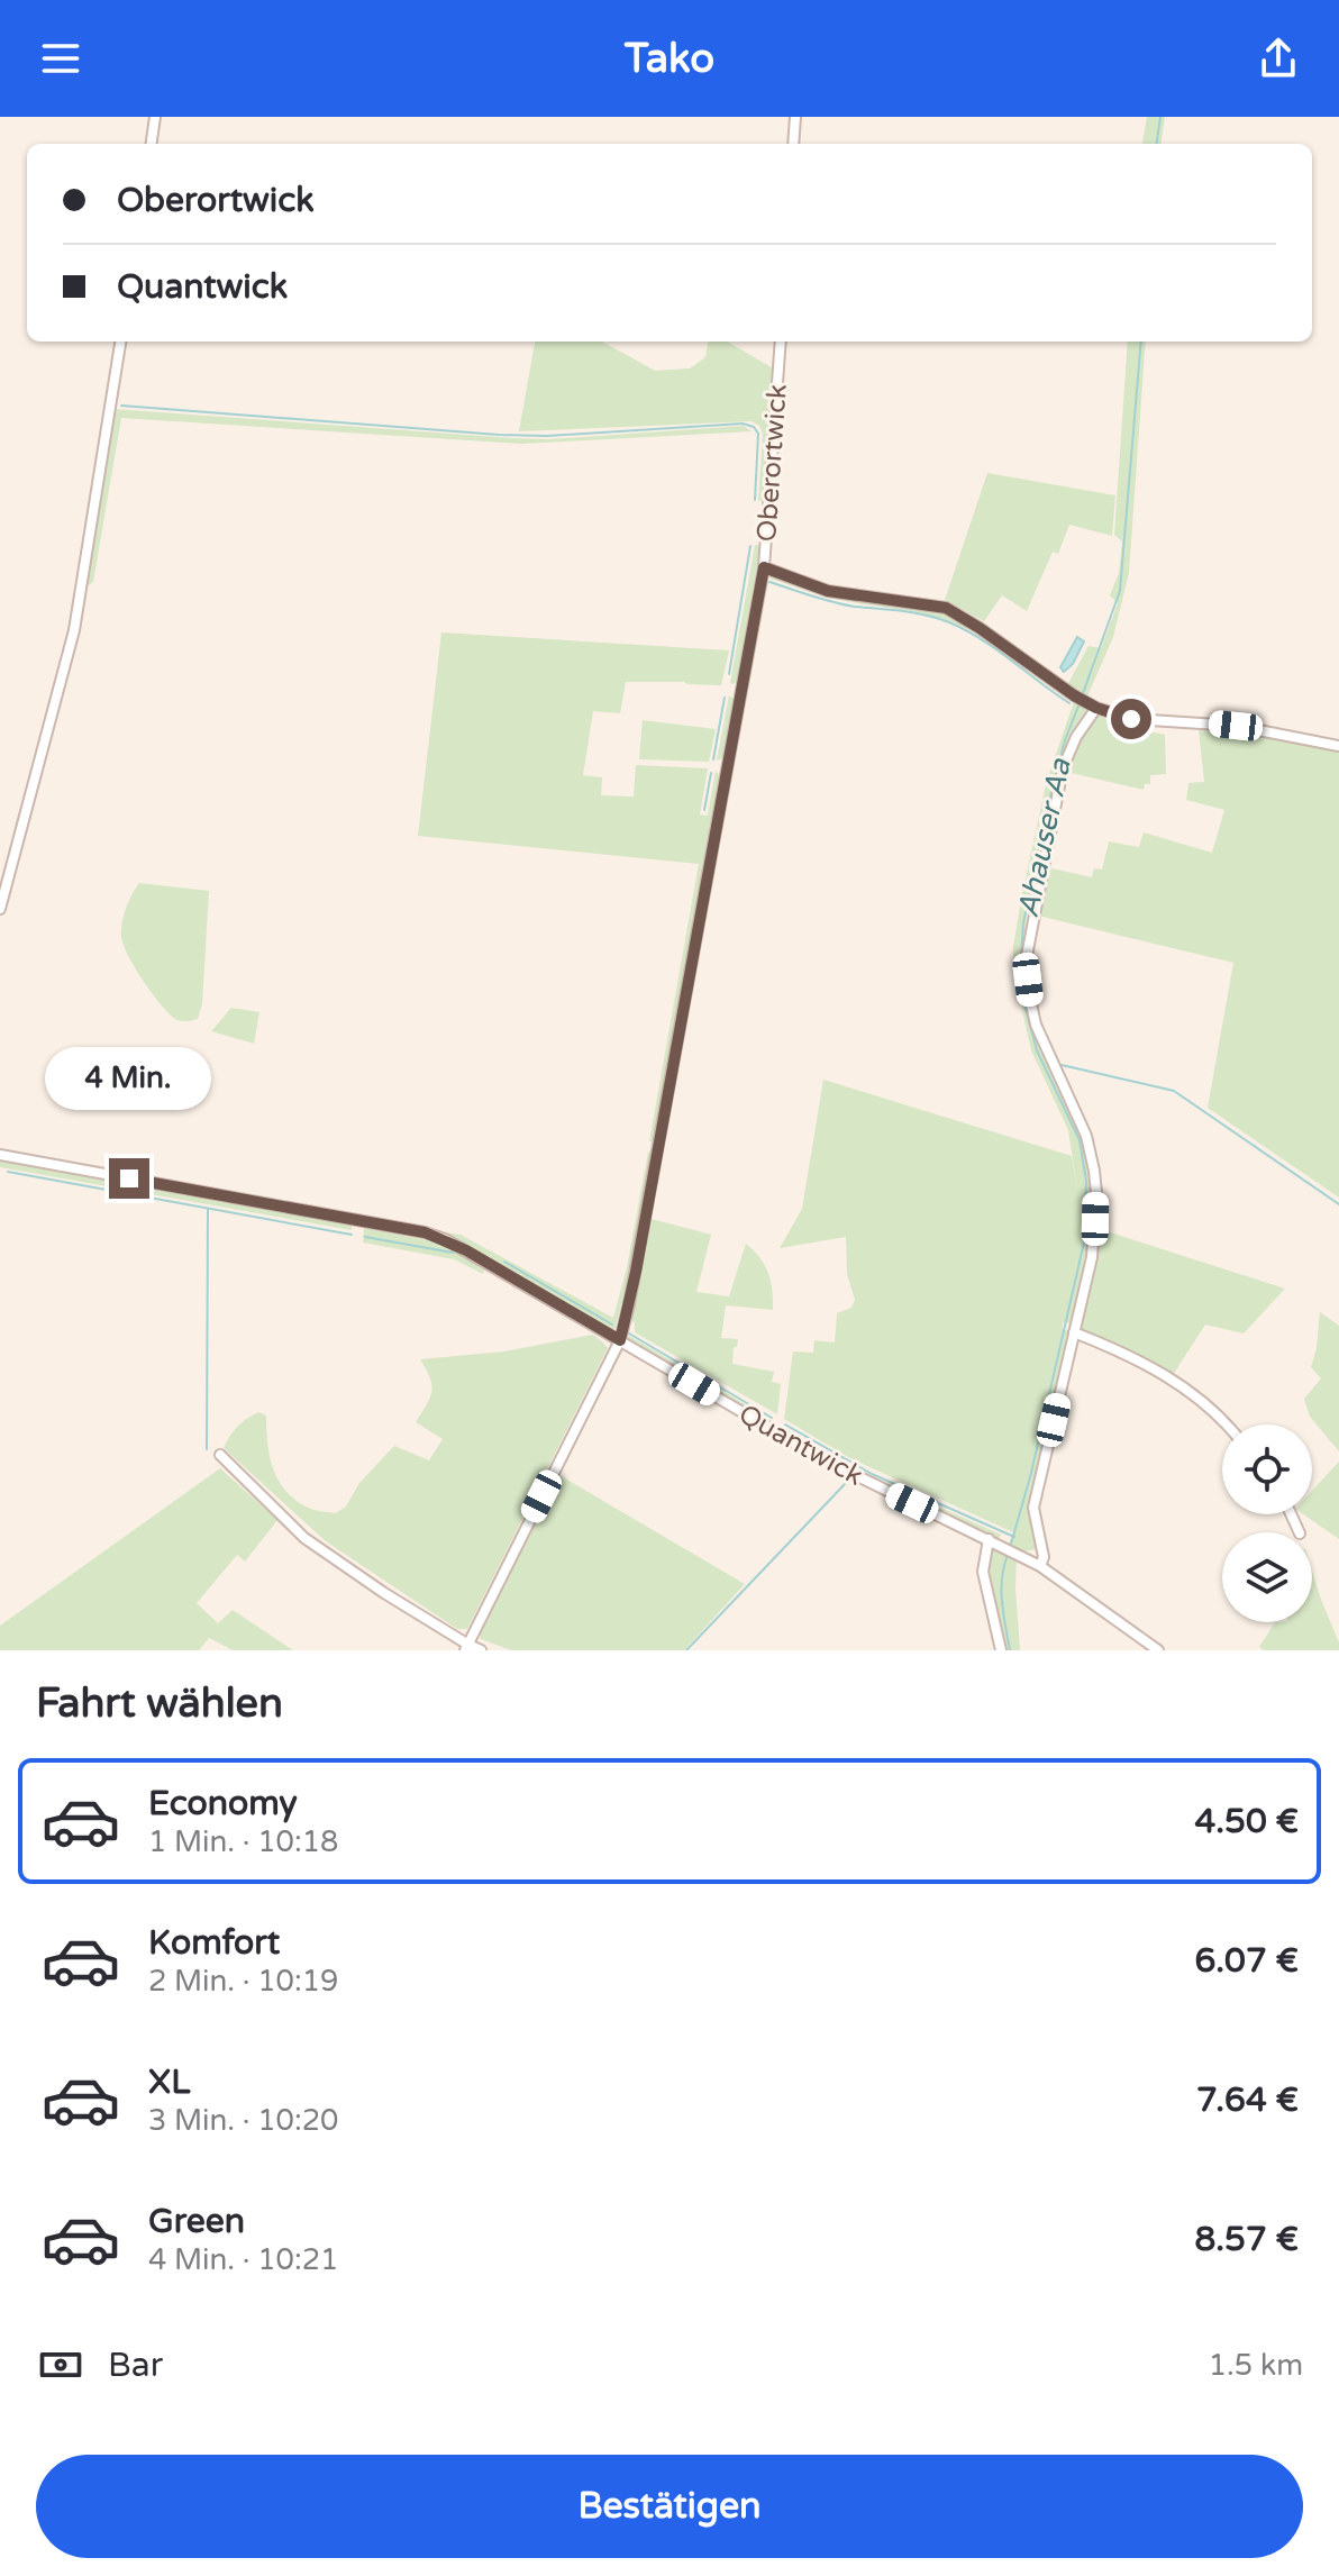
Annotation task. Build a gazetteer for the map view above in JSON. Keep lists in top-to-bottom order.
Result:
{
  "streets": {
    "street": ["Oberortwick", "Quantwick"]
  },
  "water": ["Ahauser Aa"],
  "page": {
    "header": "Tako",
    "banner": ["Oberortwick", "Quantwick"],
    "bubble": "4 Min.",
    "heading": "Fahrt wählen",
    "list": [
      {
        "name": "Economy",
        "note": "1 Min. · 10:18",
        "value": "4.50 €"
      },
      {
        "name": "Komfort",
        "note": "2 Min. · 10:19",
        "value": "6.07 €"
      },
      {
        "name": "XL",
        "note": "3 Min. · 10:20",
        "value": "7.64 €"
      },
      {
        "name": "Green",
        "note": "4 Min. · 10:21",
        "value": "8.57 €"
      }
    ],
    "pay": ["Bar", "1.5 km"],
    "buttons": "Bestätigen"
  }
}
